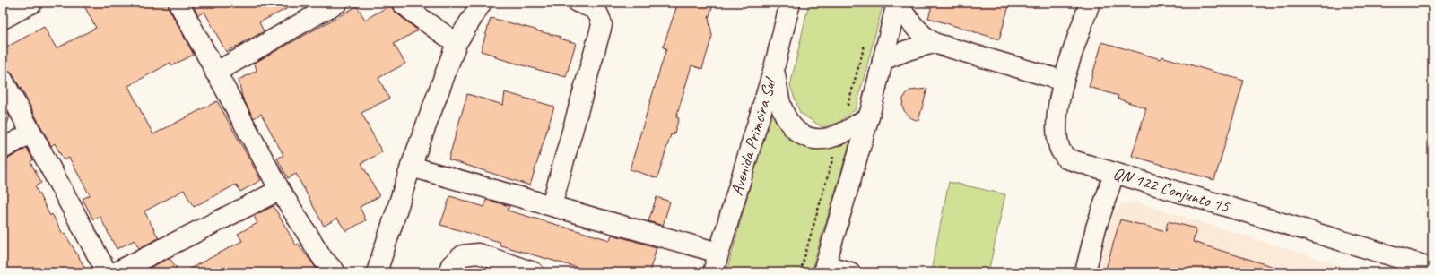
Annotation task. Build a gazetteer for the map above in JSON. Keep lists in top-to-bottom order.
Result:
{
  "streets": {
    "street": ["Avenida Primeira Sul", "QN 122 Conjunto 15"]
  }
}
